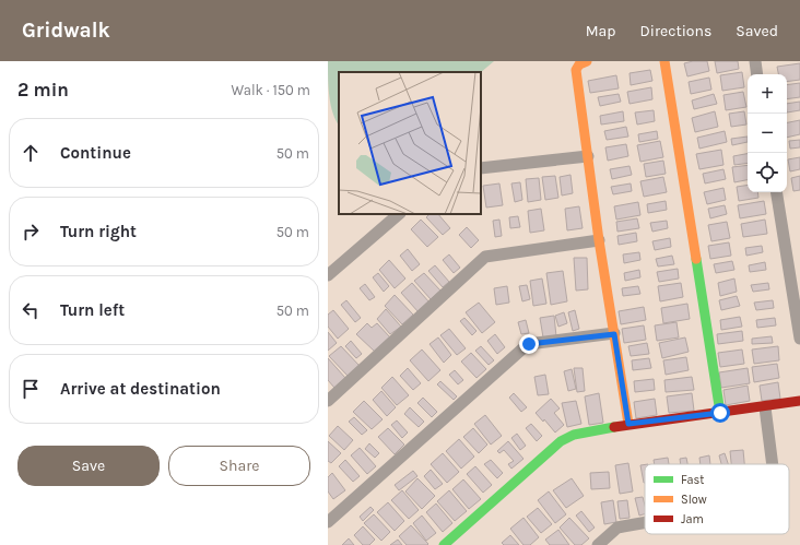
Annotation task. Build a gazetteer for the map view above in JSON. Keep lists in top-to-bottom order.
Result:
{
  "legend": ["Fast", "Slow", "Jam"],
  "page": {
    "header": "Gridwalk",
    "nav": ["Map", "Directions", "Saved"],
    "heading": ["2 min", "Walk · 150 m"],
    "map_buttons": ["+", "−"],
    "list": [
      ["Continue", "50 m"],
      ["Turn right", "50 m"],
      ["Turn left", "50 m"],
      "Arrive at destination"
    ],
    "buttons": ["Save", "Share"]
  }
}
